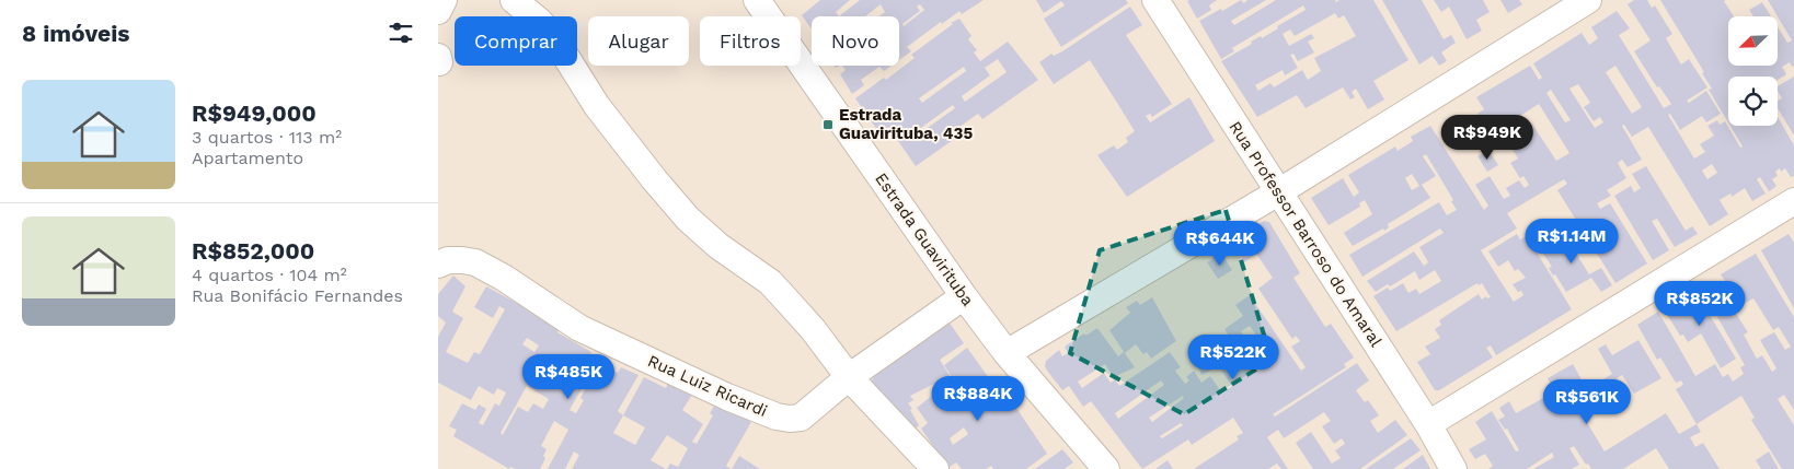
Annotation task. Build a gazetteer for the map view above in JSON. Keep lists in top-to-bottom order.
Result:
{
  "streets": {
    "street": ["Rua Professor Barroso do Amaral", "Estrada Guavirituba", "Rua Luiz Ricardi"]
  },
  "crossings": [
    ["Estrada Guavirituba", "Rua Luiz Ricardi"]
  ],
  "places": {
    "transit": ["Estrada Guavirituba, 435"]
  },
  "north": "bottom left",
  "page": {
    "heading": "8 imóveis",
    "chip": [
      "Comprar",
      "Alugar",
      "Filtros",
      "Novo"
    ],
    "list": [
      {
        "name": "R$949,000",
        "note": "3 quartos · 113 m² · Apartamento"
      },
      {
        "name": "R$852,000",
        "note": "4 quartos · 104 m² · Rua Bonifácio Fernandes"
      }
    ],
    "price": [
      "R$949K",
      "R$1.14M",
      "R$644K",
      "R$852K",
      "R$522K",
      "R$485K",
      "R$884K",
      "R$561K"
    ]
  }
}
